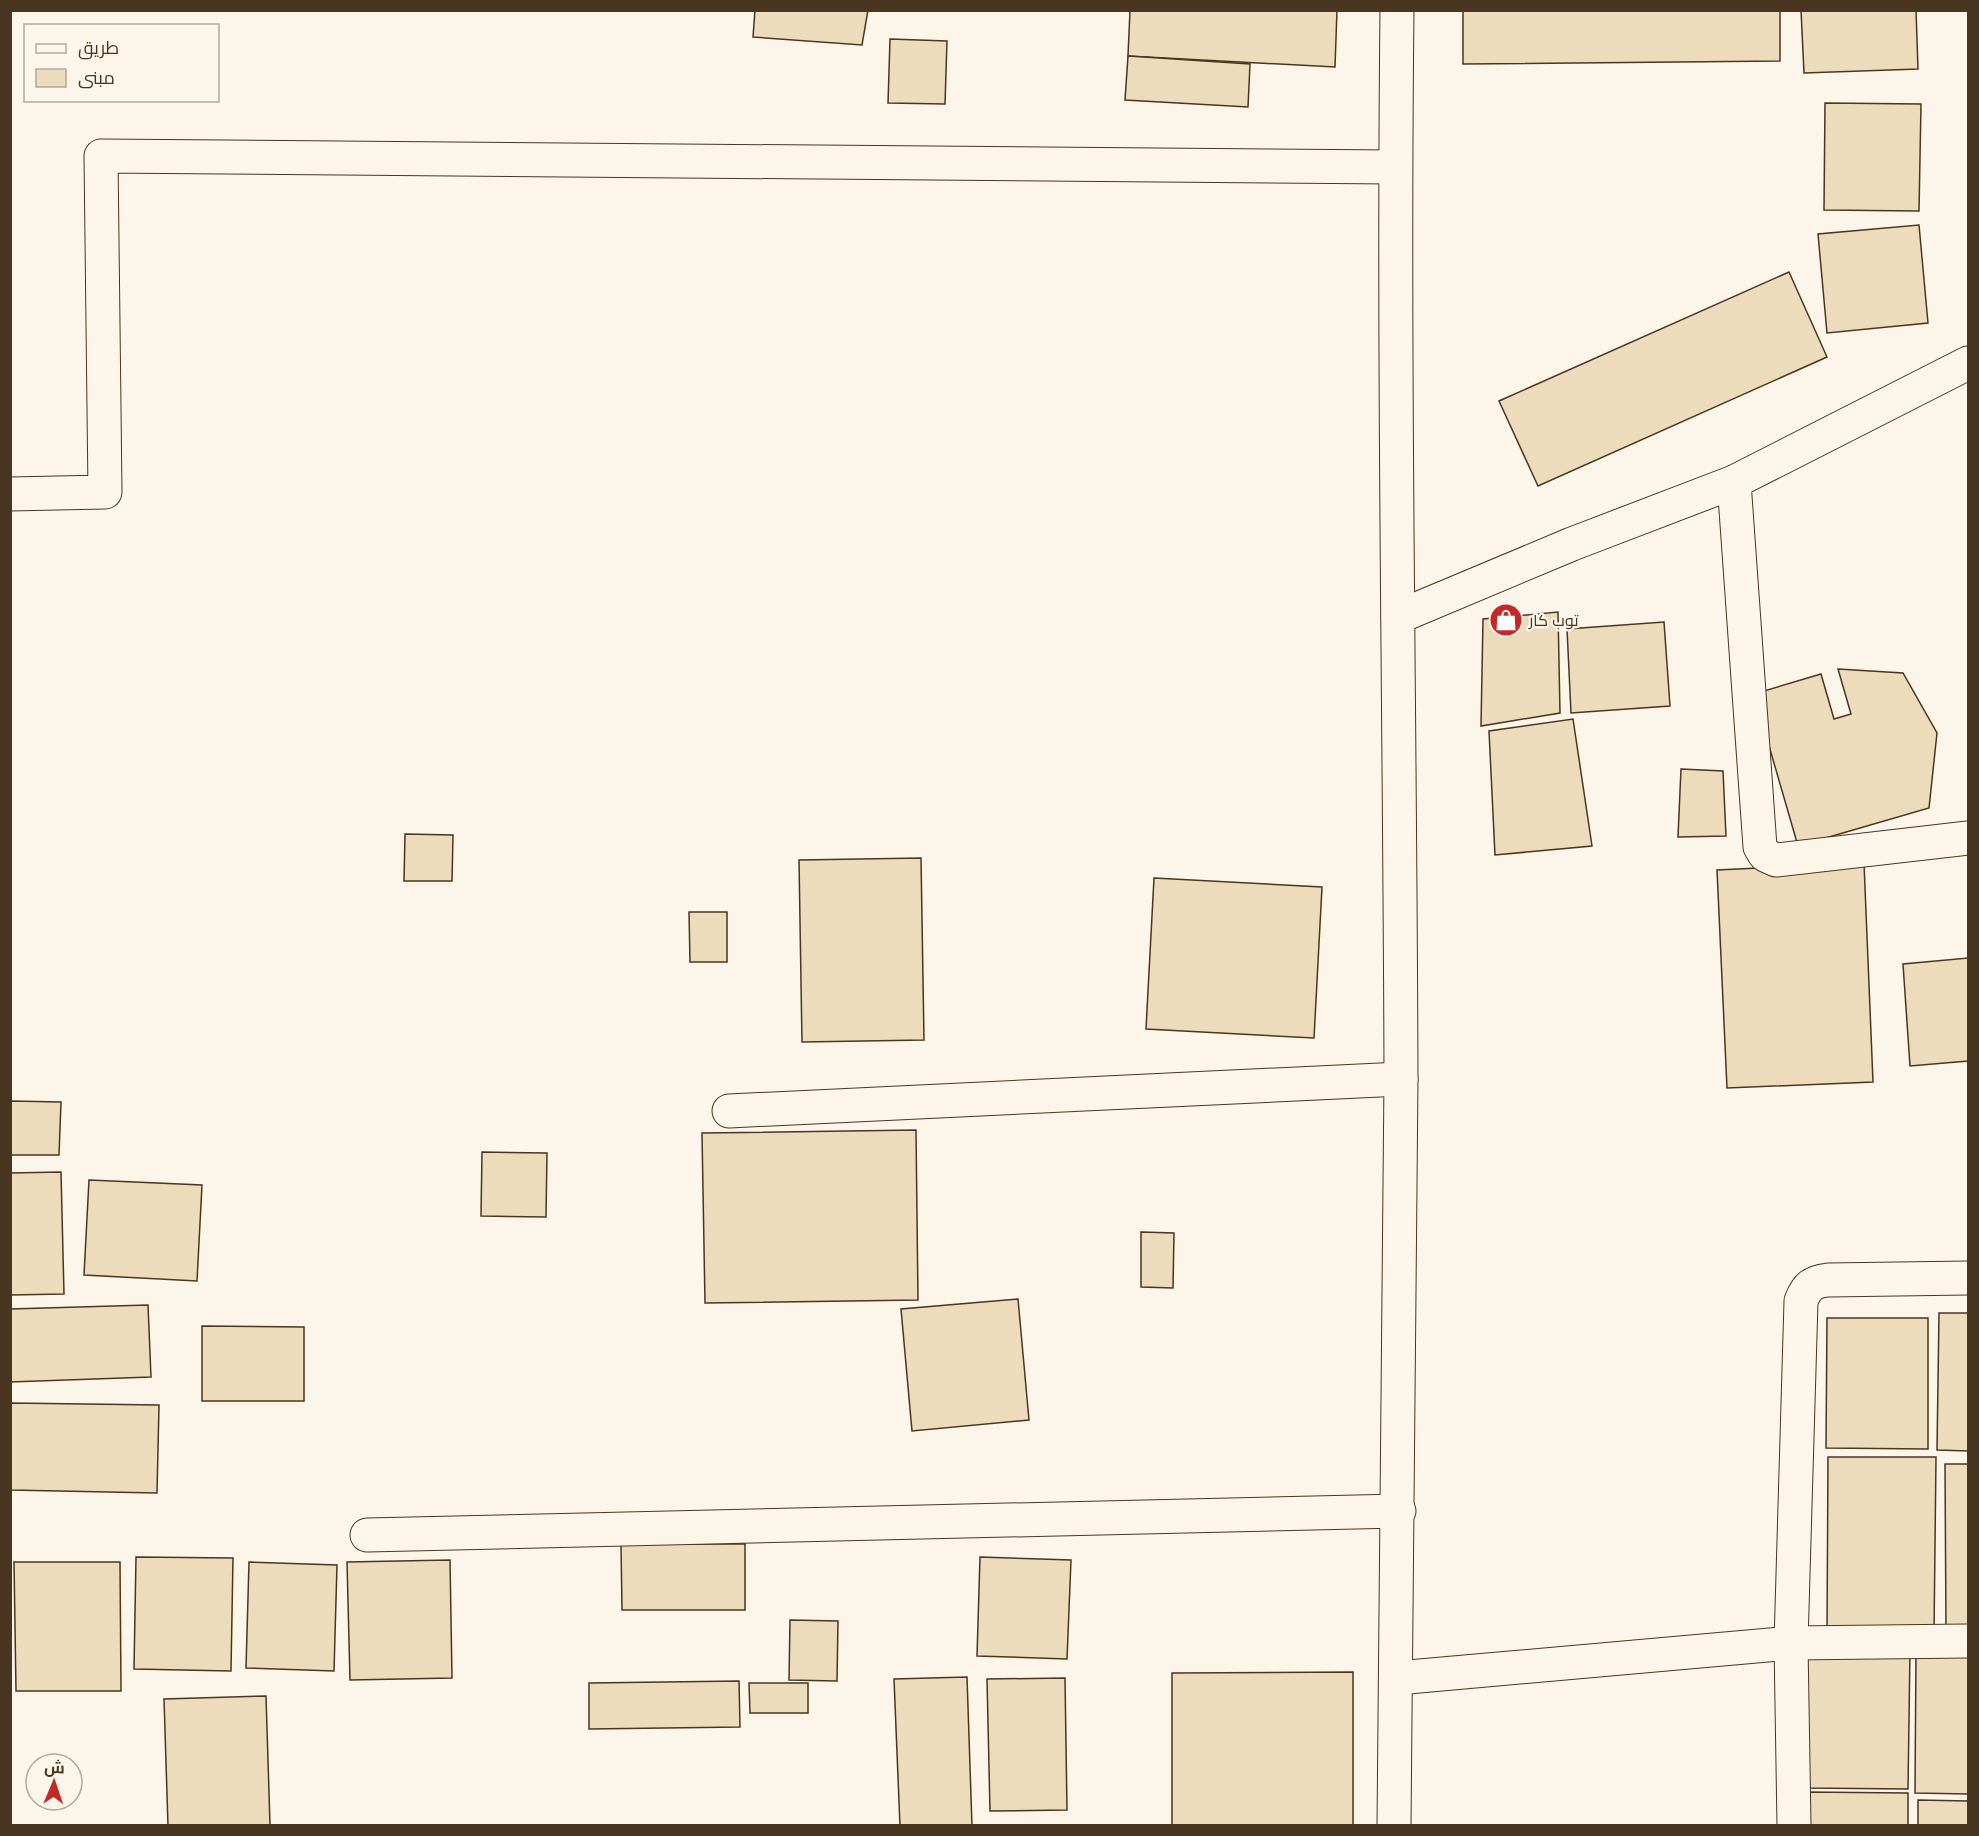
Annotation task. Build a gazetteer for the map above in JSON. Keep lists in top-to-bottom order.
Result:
{
  "places": {
    "shop": ["توب كار"]
  },
  "legend": ["طريق", "مبنى"],
  "north": "top"
}
